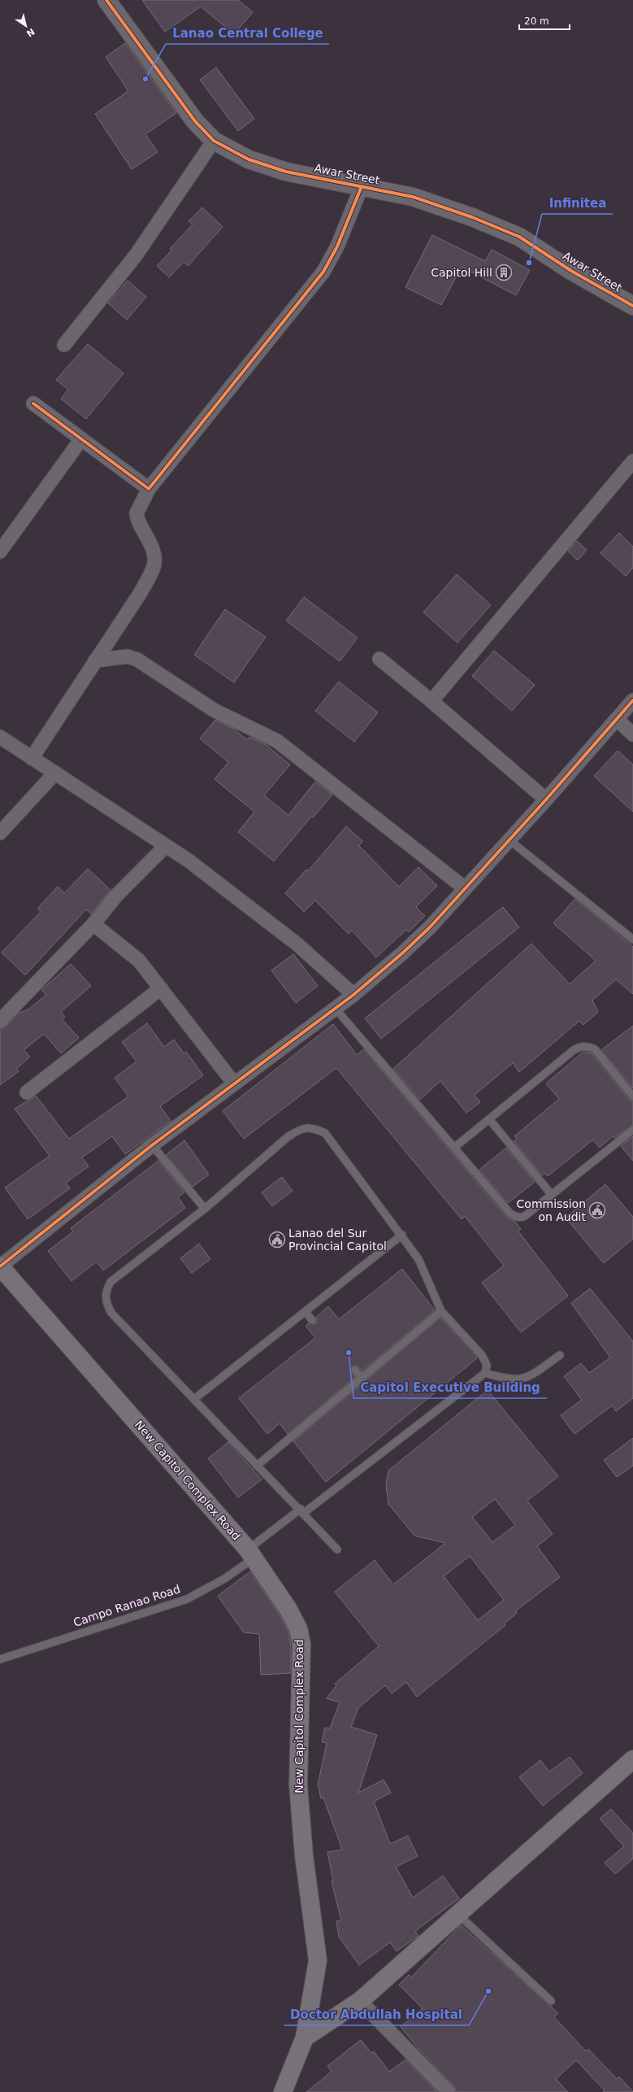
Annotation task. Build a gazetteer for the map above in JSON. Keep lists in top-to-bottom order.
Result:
{
  "streets": {
    "main road": ["New Capitol Complex Road"],
    "street": ["Awar Street"],
    "lane": ["Campo Ranao Road"]
  },
  "crossings": [
    ["New Capitol Complex Road", "Campo Ranao Road"]
  ],
  "places": {
    "other": [
      "Lanao Central College",
      "Infinitea",
      "Capitol Executive Building",
      "Doctor Abdullah Hospital"
    ],
    "building": ["Capitol Hill"],
    "public building": ["Commission on Audit", "Lanao del Sur Provincial Capitol"]
  },
  "scale_bar": "20 m",
  "north": "bottom right"
}
